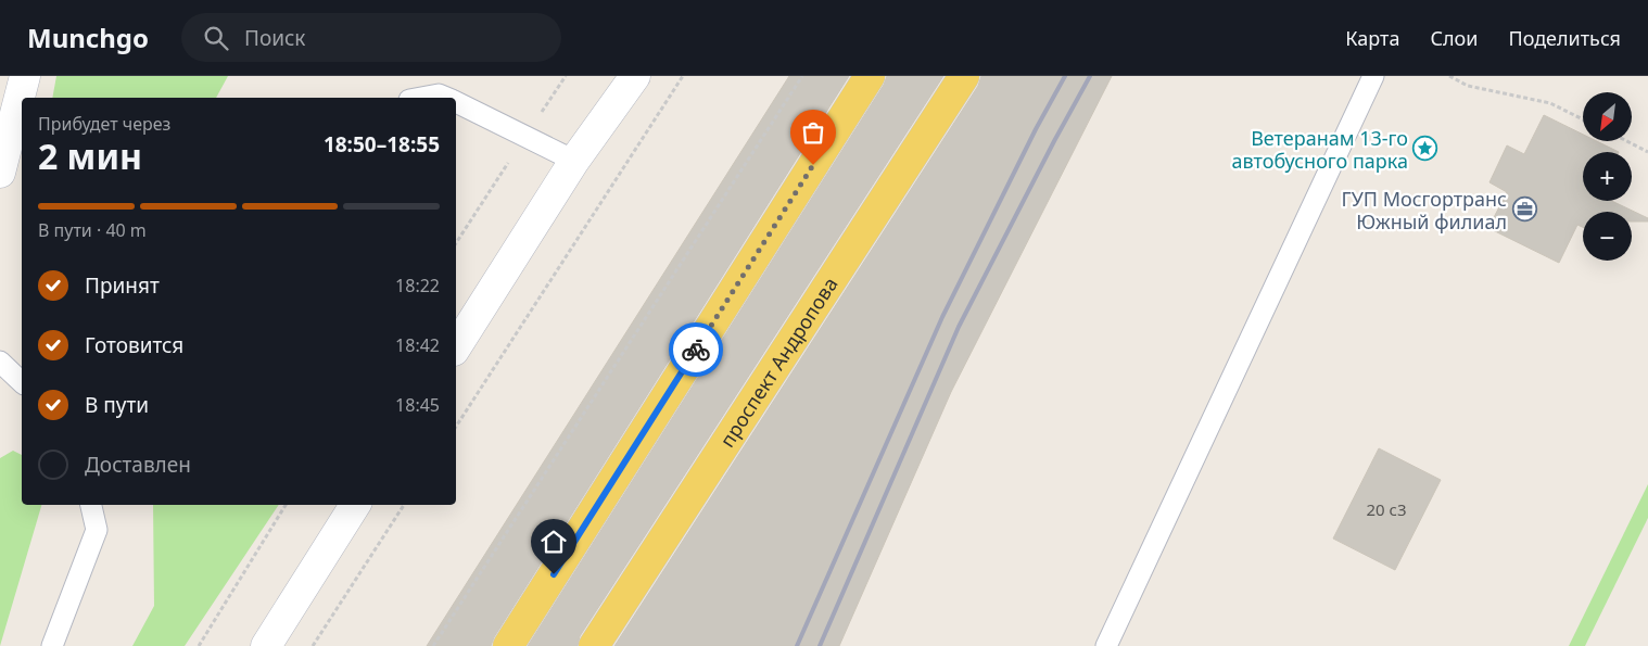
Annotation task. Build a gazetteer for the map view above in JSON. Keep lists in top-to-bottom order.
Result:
{
  "streets": {
    "main road": ["проспект Андропова"]
  },
  "places": {
    "place": ["Ветеранам 13-го автобусного парка"],
    "office": ["ГУП Мосгортранс Южный филиал"]
  },
  "house_numbers": ["20 с3"],
  "north": "bottom left",
  "page": {
    "header": "Munchgo",
    "search": "Поиск",
    "nav": ["Карта", "Слои", "Поделиться"],
    "map_buttons": ["+", "−"],
    "heading": ["2 мин", "Прибудет через", "18:50–18:55"],
    "bar": "В пути · 40 m",
    "list": [
      ["Принят", "18:22"],
      ["Готовится", "18:42"],
      ["В пути", "18:45"],
      "Доставлен"
    ]
  }
}
